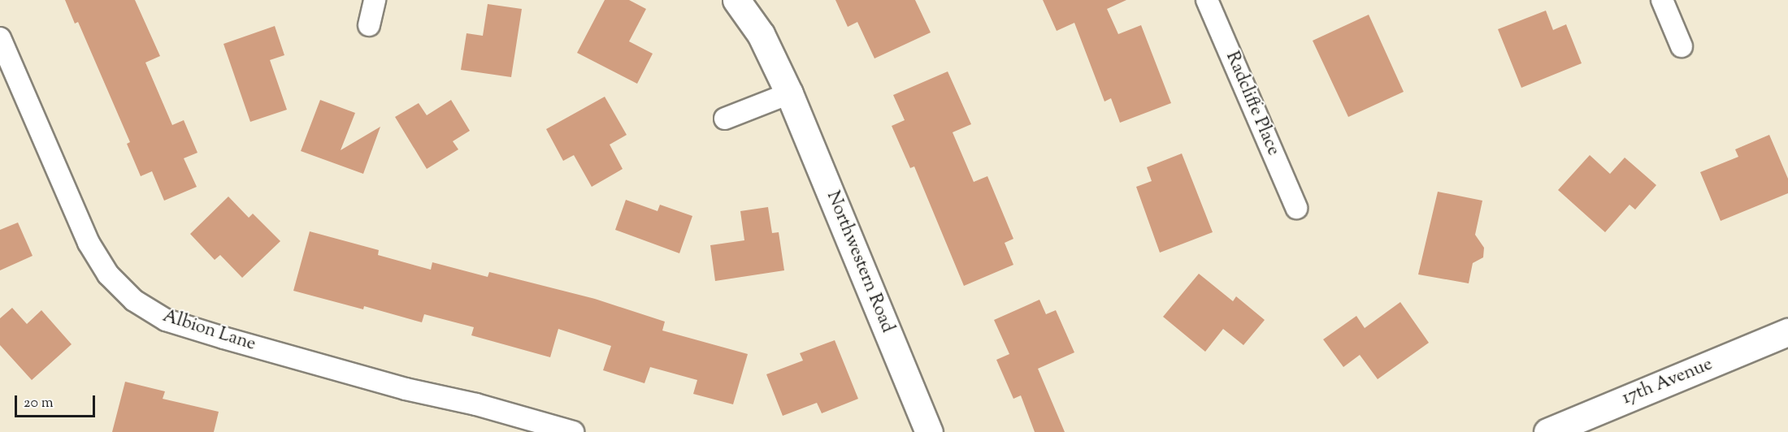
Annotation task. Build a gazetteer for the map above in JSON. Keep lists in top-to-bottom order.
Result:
{
  "streets": {
    "street": [
      "Radcliffe Place",
      "Northwestern Road",
      "Albion Lane",
      "17th Avenue"
    ]
  },
  "scale_bar": "20 m"
}
